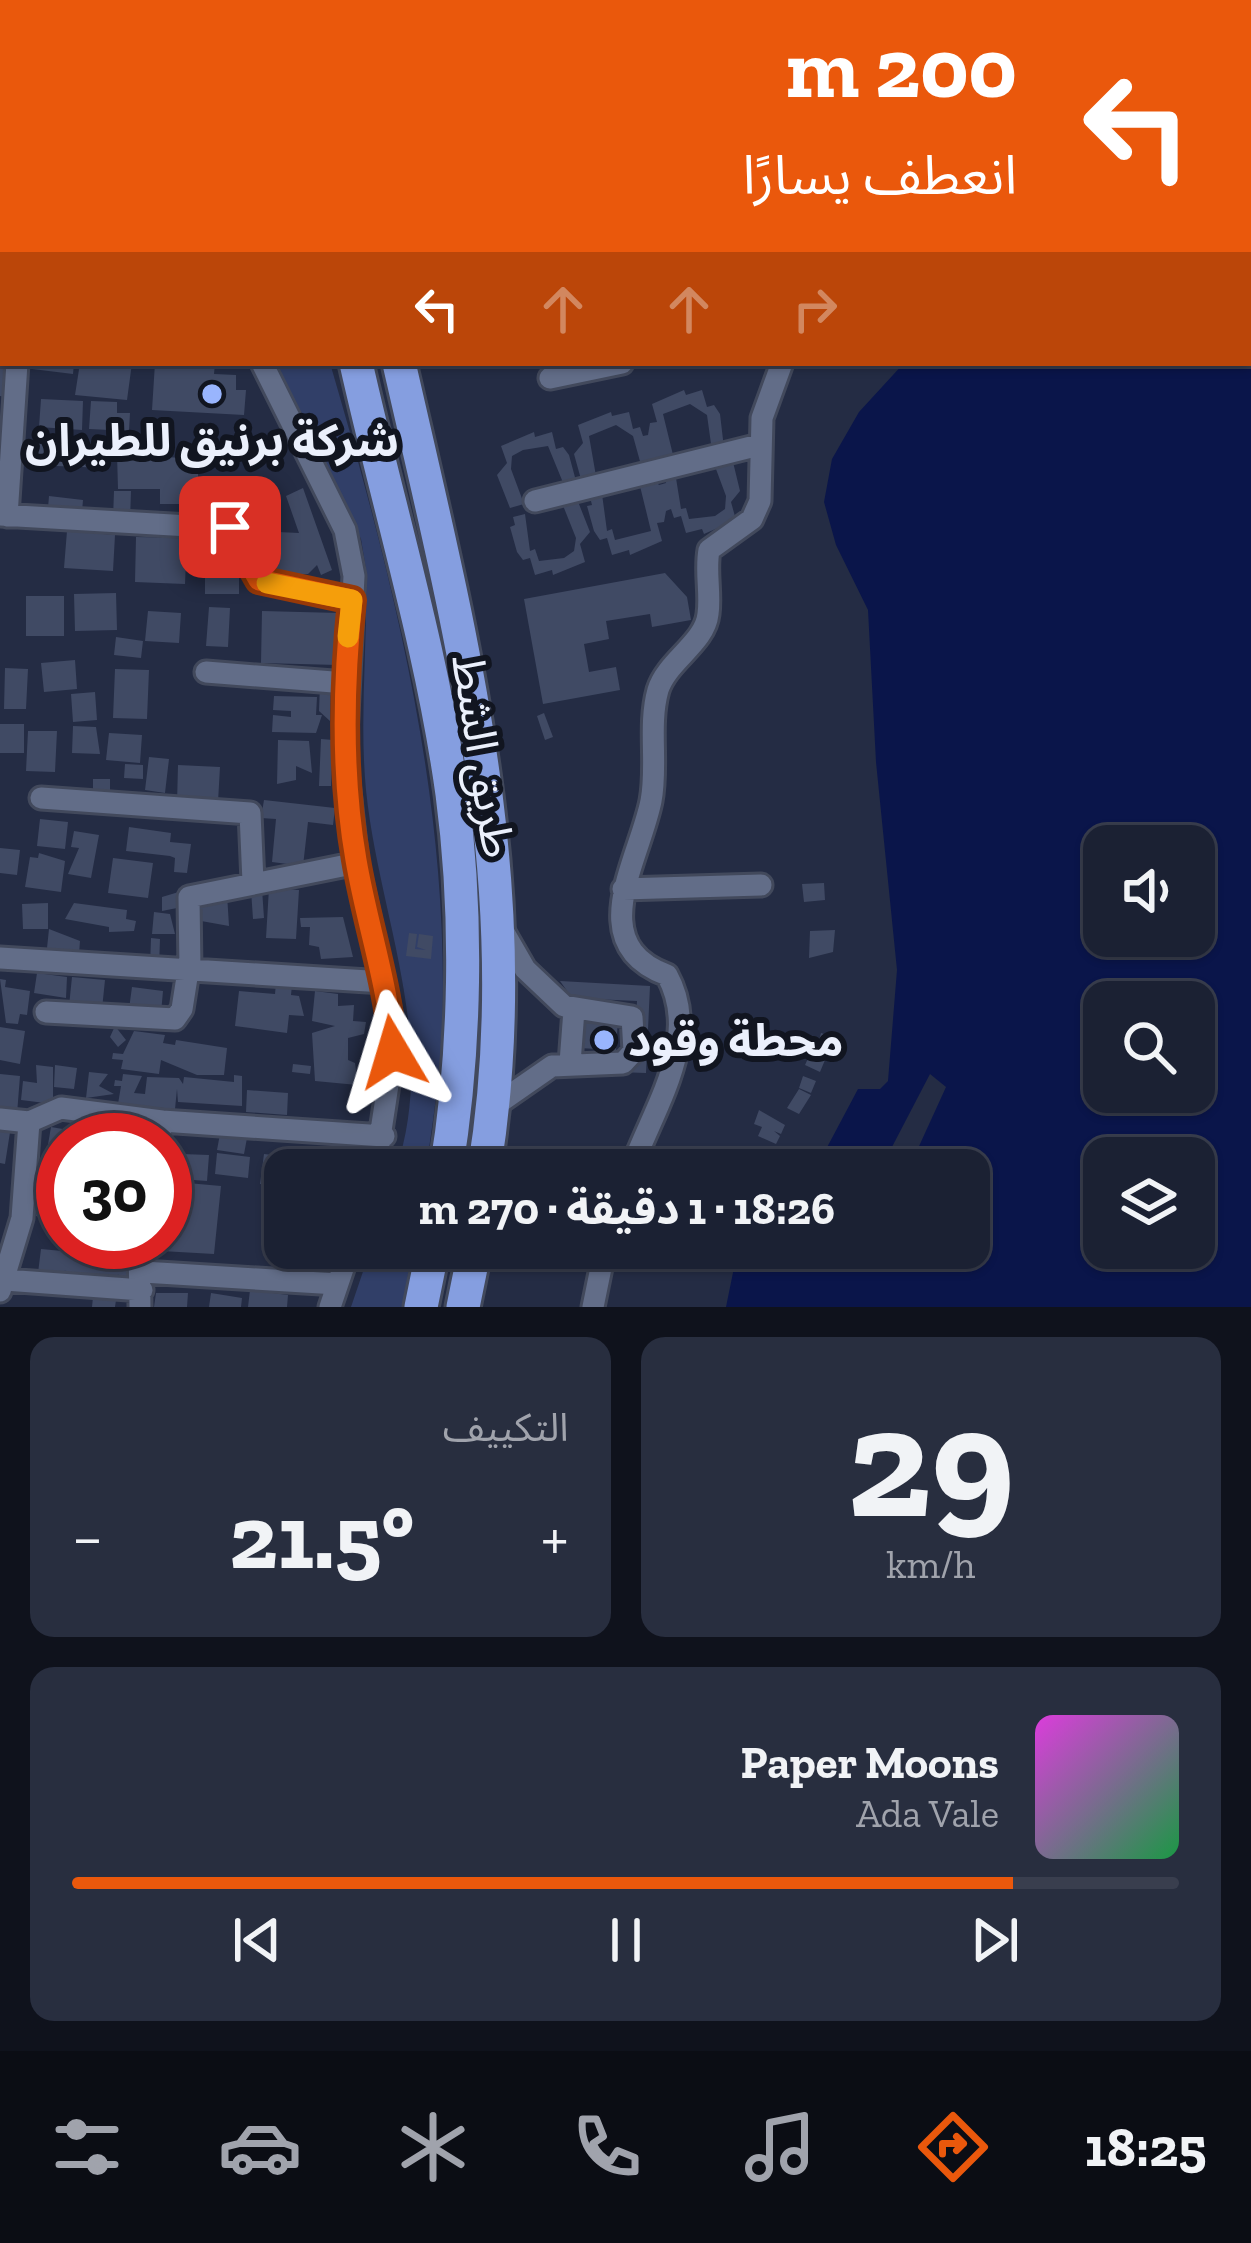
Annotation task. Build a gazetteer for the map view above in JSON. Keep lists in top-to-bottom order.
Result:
{
  "streets": {
    "highway": ["طريق الشط"]
  },
  "places": ["شركة برنيق للطيران", "محطة وقود"],
  "page": {
    "turn": ["200 m", "انعطف يسارًا"],
    "limit": "30",
    "trip": "18:26 · 1 دقيقة · 270 m",
    "tile": [
      ["29", "km/h"],
      "التكييف"
    ],
    "heat": ["−", "21.5°", "+"],
    "song": ["Paper Moons", "Ada Vale"],
    "tabs": "18:25"
  }
}
